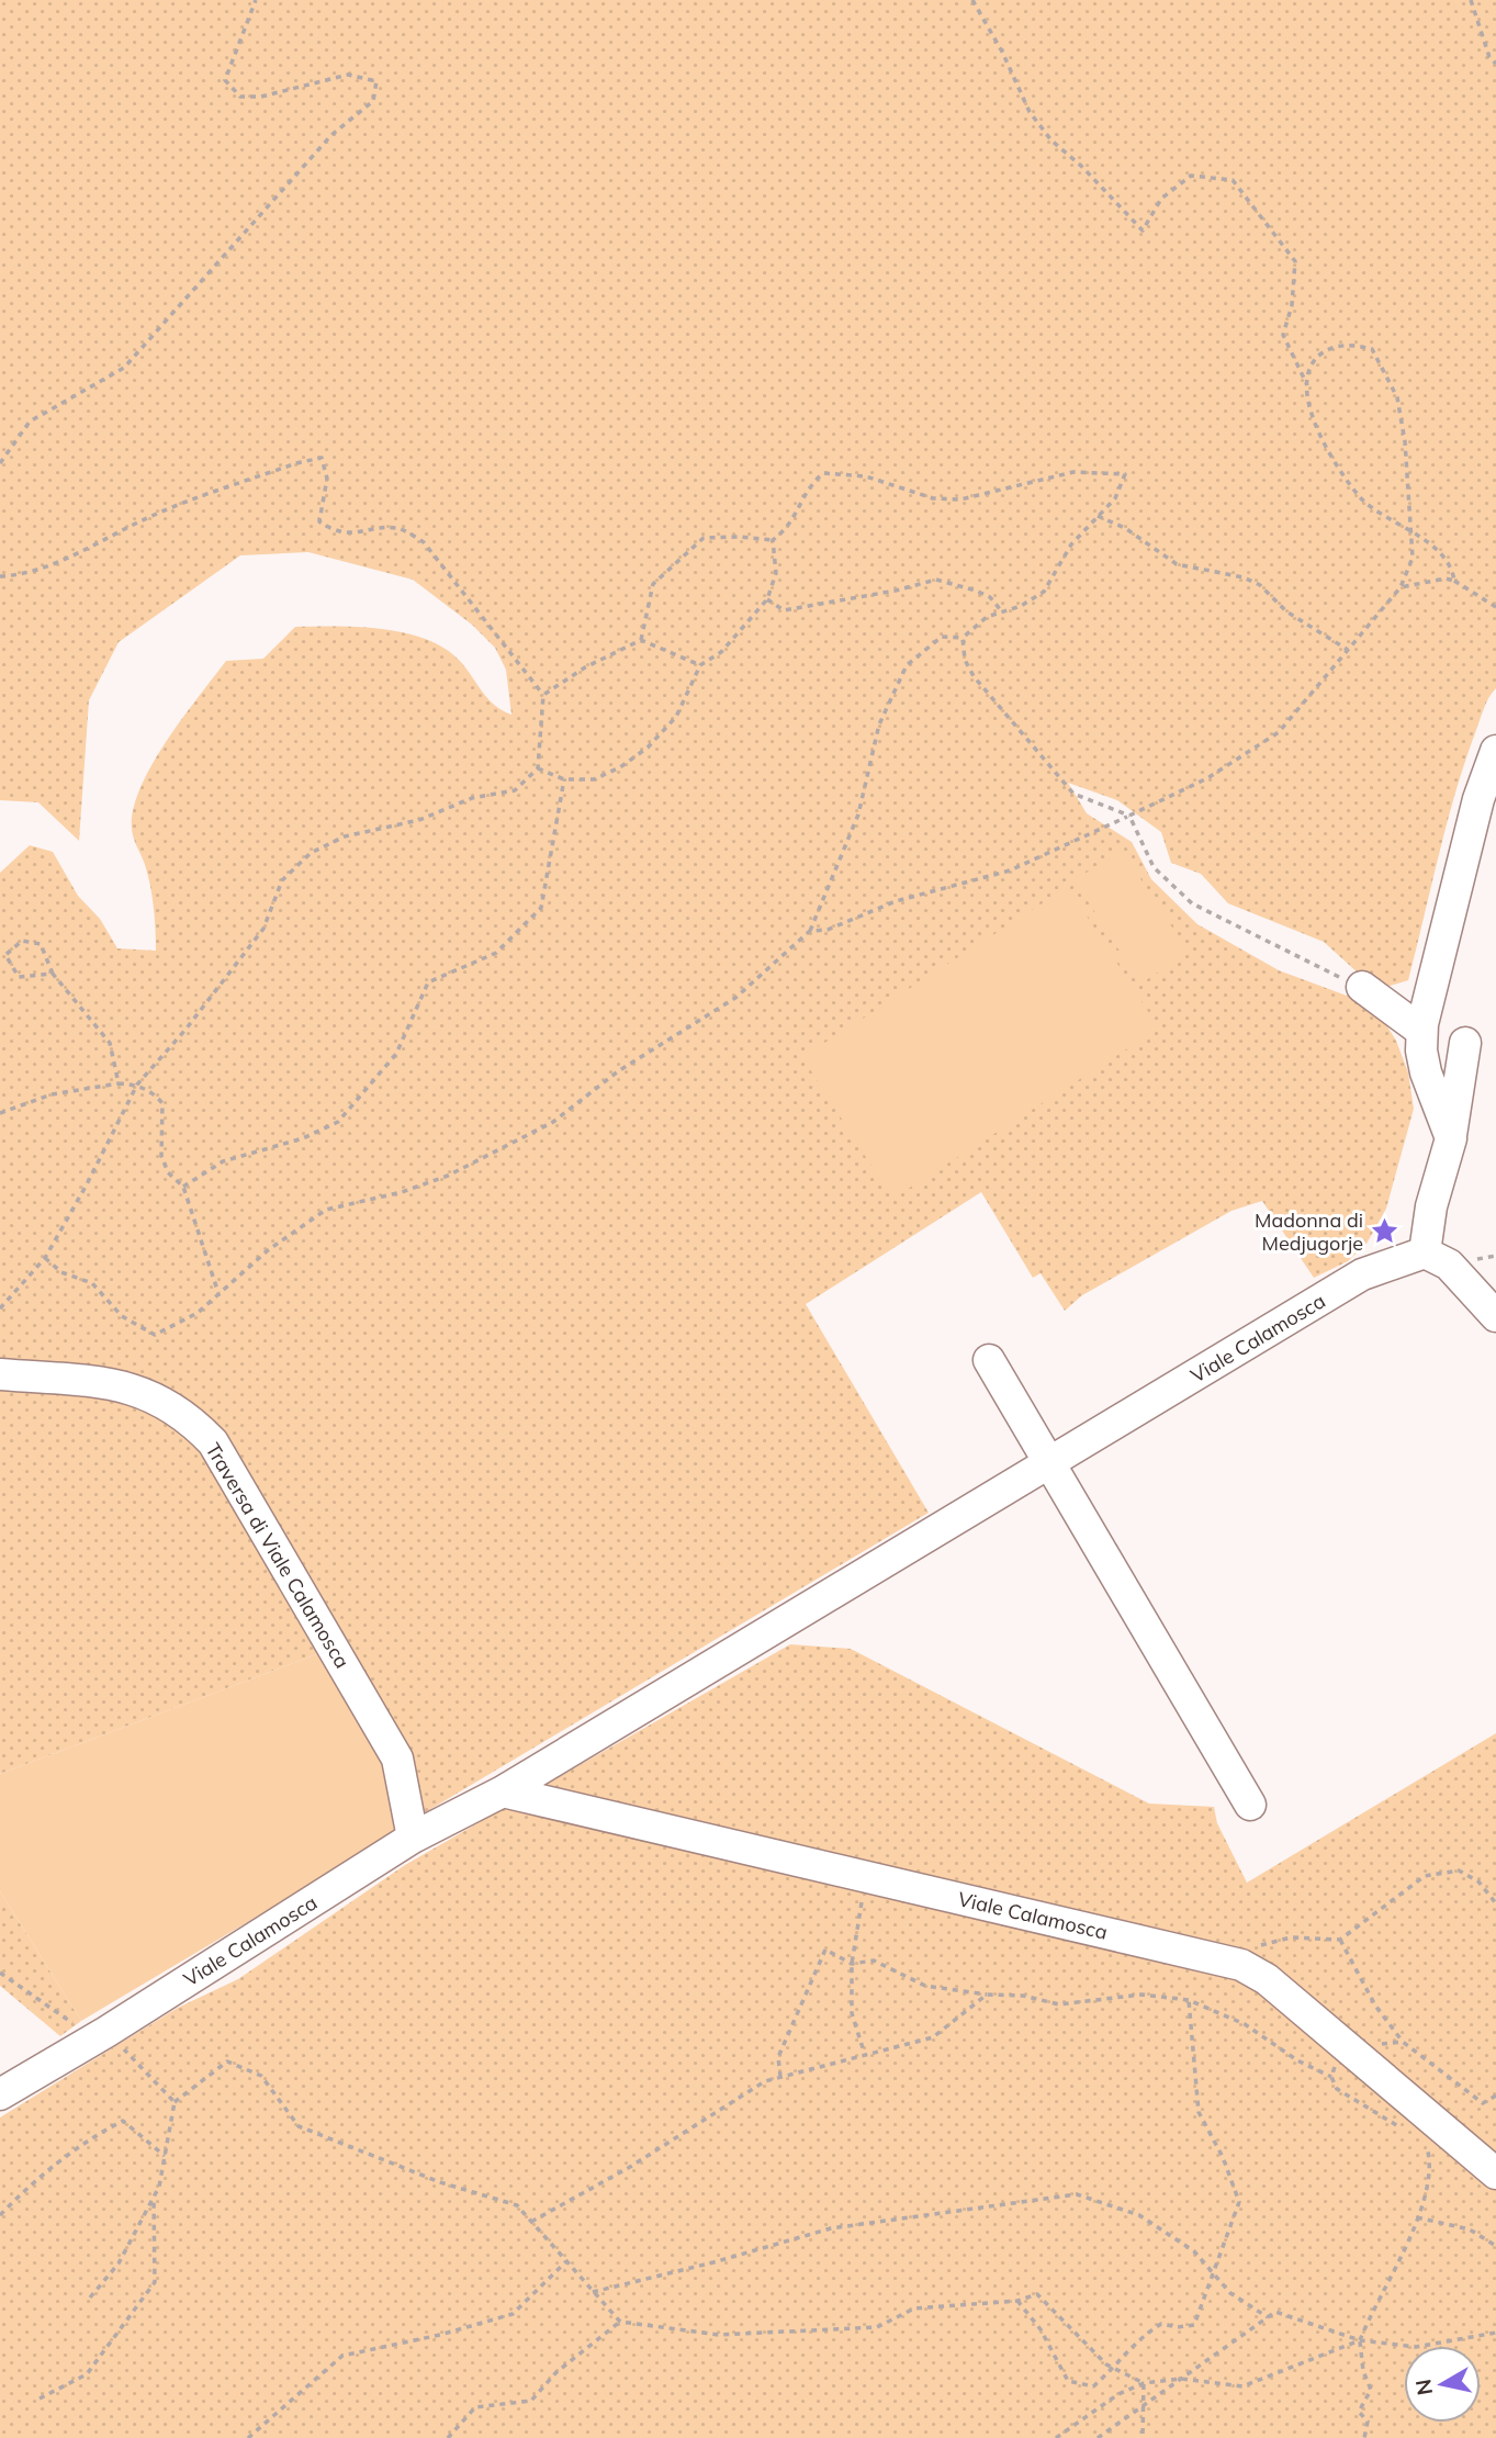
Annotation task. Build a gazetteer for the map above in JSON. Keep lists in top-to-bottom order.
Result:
{
  "streets": {
    "street": ["Viale Calamosca", "Traversa di Viale Calamosca"]
  },
  "crossings": [
    ["Viale Calamosca", "Traversa di Viale Calamosca"]
  ],
  "places": {
    "place": ["Madonna di Medjugorje"]
  },
  "north": "left"
}
